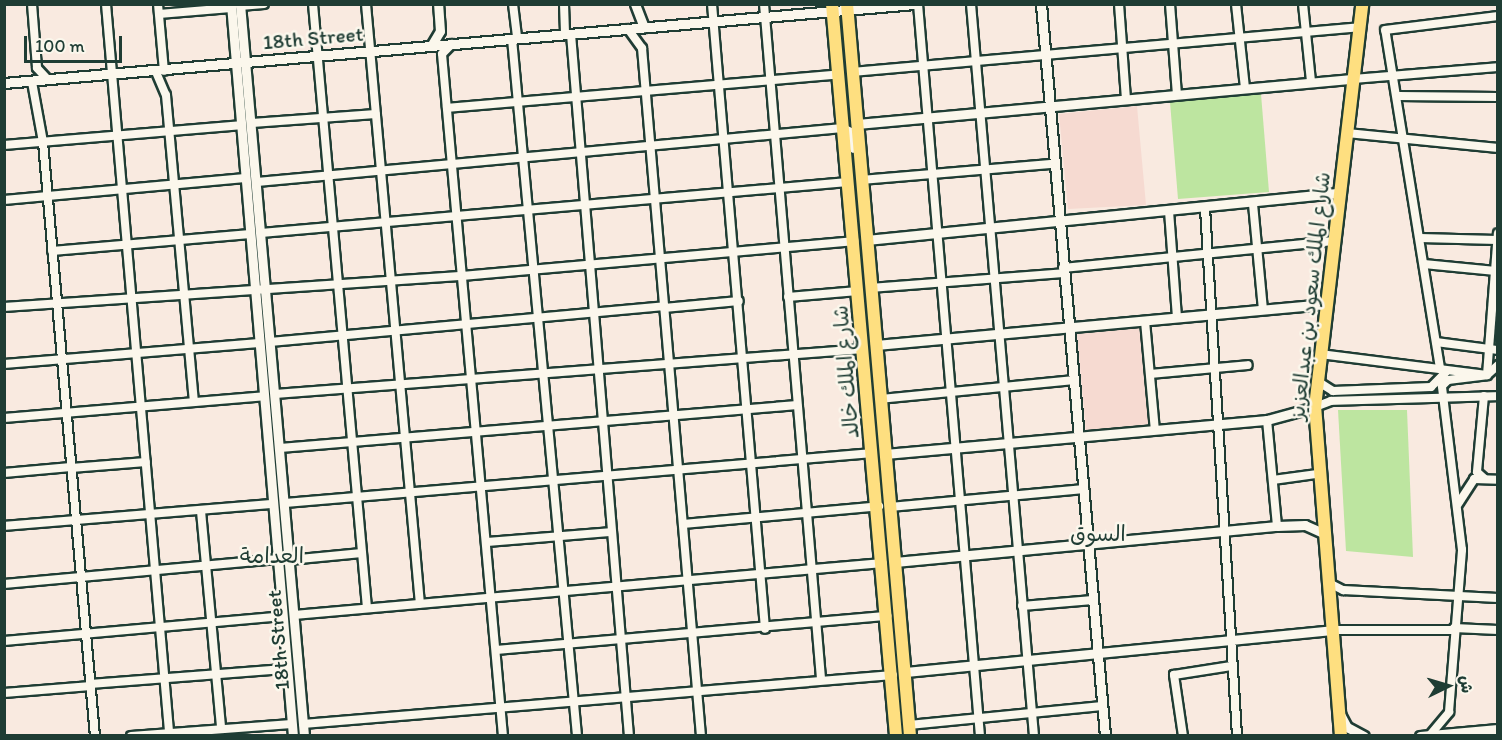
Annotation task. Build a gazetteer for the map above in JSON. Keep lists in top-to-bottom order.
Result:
{
  "streets": {
    "main road": ["شارع الملك سعود بن عبدالعزيز", "شارع الملك خالد"],
    "street": ["18th Street"]
  },
  "crossings": [
    ["18th Street", "شارع الملك خالد"]
  ],
  "districts": ["السوق", "العدامة"],
  "scale_bar": "100 m",
  "north": "right"
}
